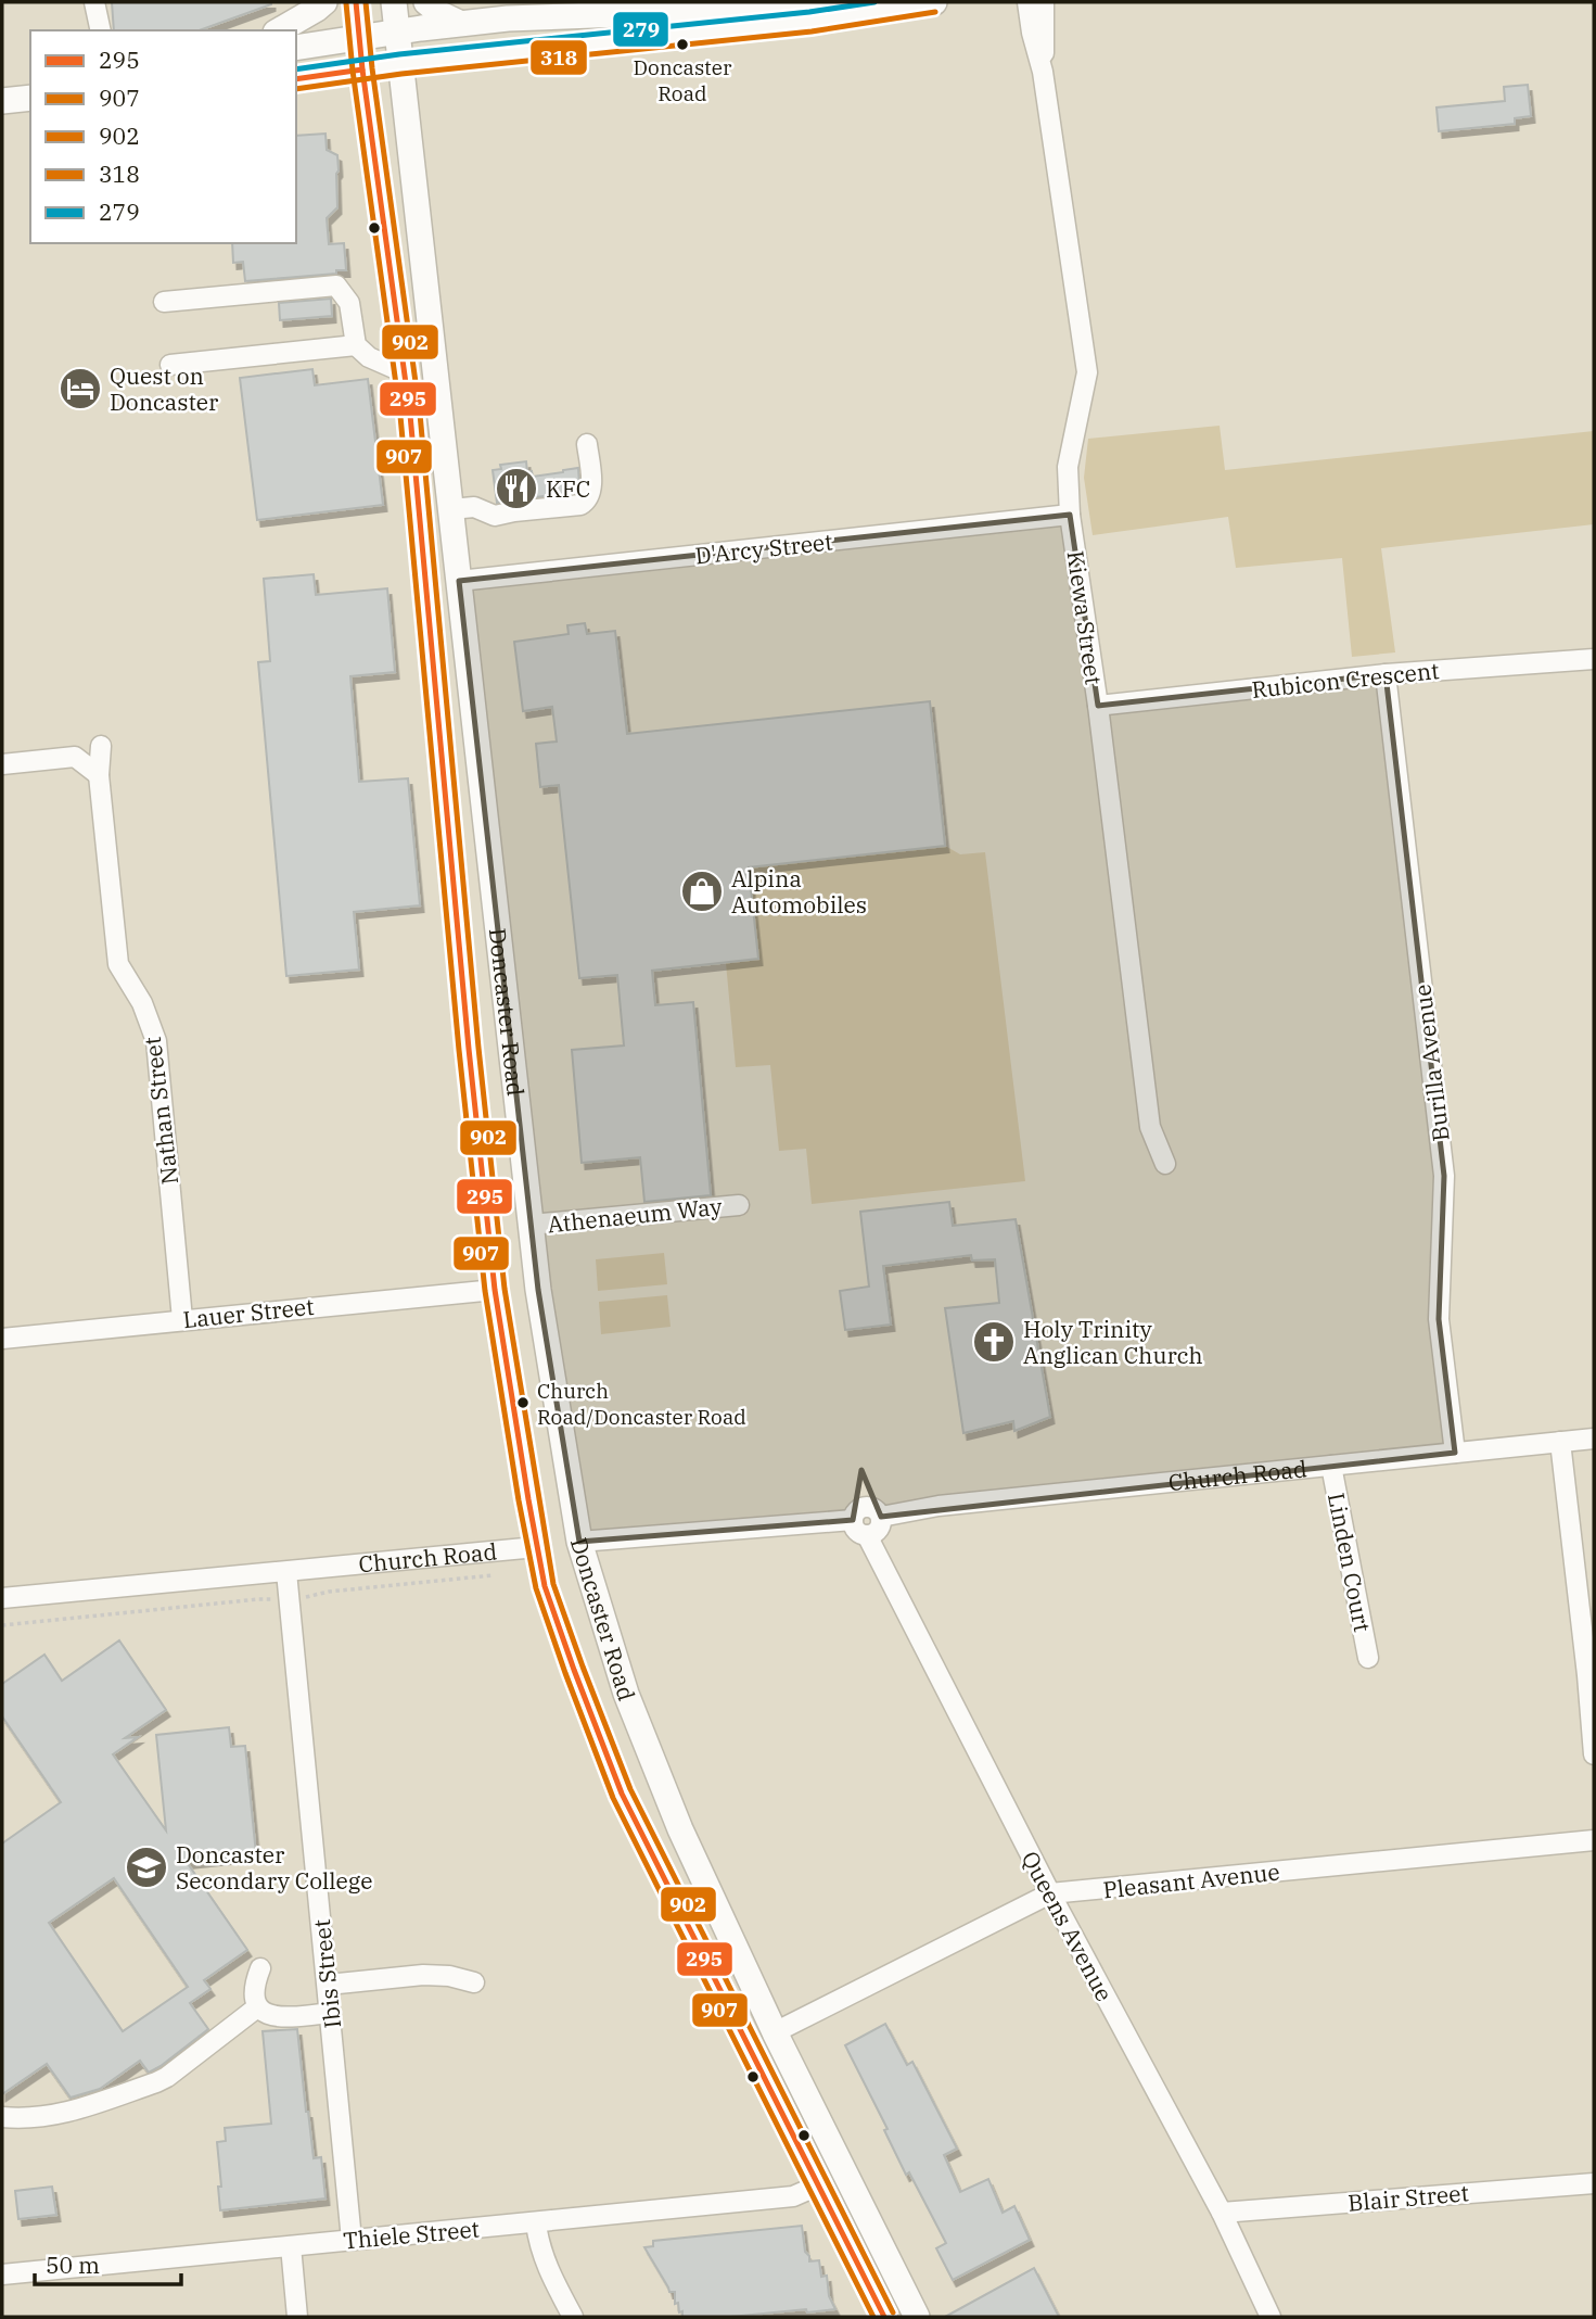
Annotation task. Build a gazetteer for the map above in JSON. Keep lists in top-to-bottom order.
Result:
{
  "streets": {
    "main road": ["Doncaster Road", "Church Road"],
    "street": [
      "D'Arcy Street",
      "Kiewa Street",
      "Rubicon Crescent",
      "Burilla Avenue",
      "Nathan Street",
      "Athenaeum Way",
      "Lauer Street",
      "Linden Court",
      "Pleasant Avenue",
      "Queens Avenue",
      "Ibis Street",
      "Blair Street",
      "Thiele Street"
    ]
  },
  "crossings": [
    ["D'Arcy Street", "Kiewa Street"],
    ["D'Arcy Street", "Doncaster Road"],
    ["Kiewa Street", "Rubicon Crescent"],
    ["Rubicon Crescent", "Burilla Avenue"],
    ["Doncaster Road", "Athenaeum Way"],
    ["Doncaster Road", "Lauer Street"],
    ["Doncaster Road", "Church Road"],
    ["Doncaster Road", "Pleasant Avenue"],
    ["Doncaster Road", "Thiele Street"],
    ["Burilla Avenue", "Church Road"],
    ["Nathan Street", "Lauer Street"],
    ["Church Road", "Linden Court"],
    ["Church Road", "Queens Avenue"],
    ["Church Road", "Ibis Street"],
    ["Pleasant Avenue", "Queens Avenue"],
    ["Queens Avenue", "Blair Street"],
    ["Ibis Street", "Thiele Street"]
  ],
  "places": {
    "other": ["Doncaster Road", "Church Road/Doncaster Road"],
    "hotel": ["Quest on Doncaster"],
    "restaurant": ["KFC"],
    "shop": ["Alpina Automobiles"],
    "church": ["Holy Trinity Anglican Church"],
    "school or university": ["Doncaster Secondary College"]
  },
  "lines": [
    "transit line 295",
    "transit line 902",
    "transit line 279",
    "transit line 907",
    "transit line 318"
  ],
  "legend": [
    "295",
    "907",
    "902",
    "318",
    "279"
  ],
  "scale_bar": "50 m"
}
